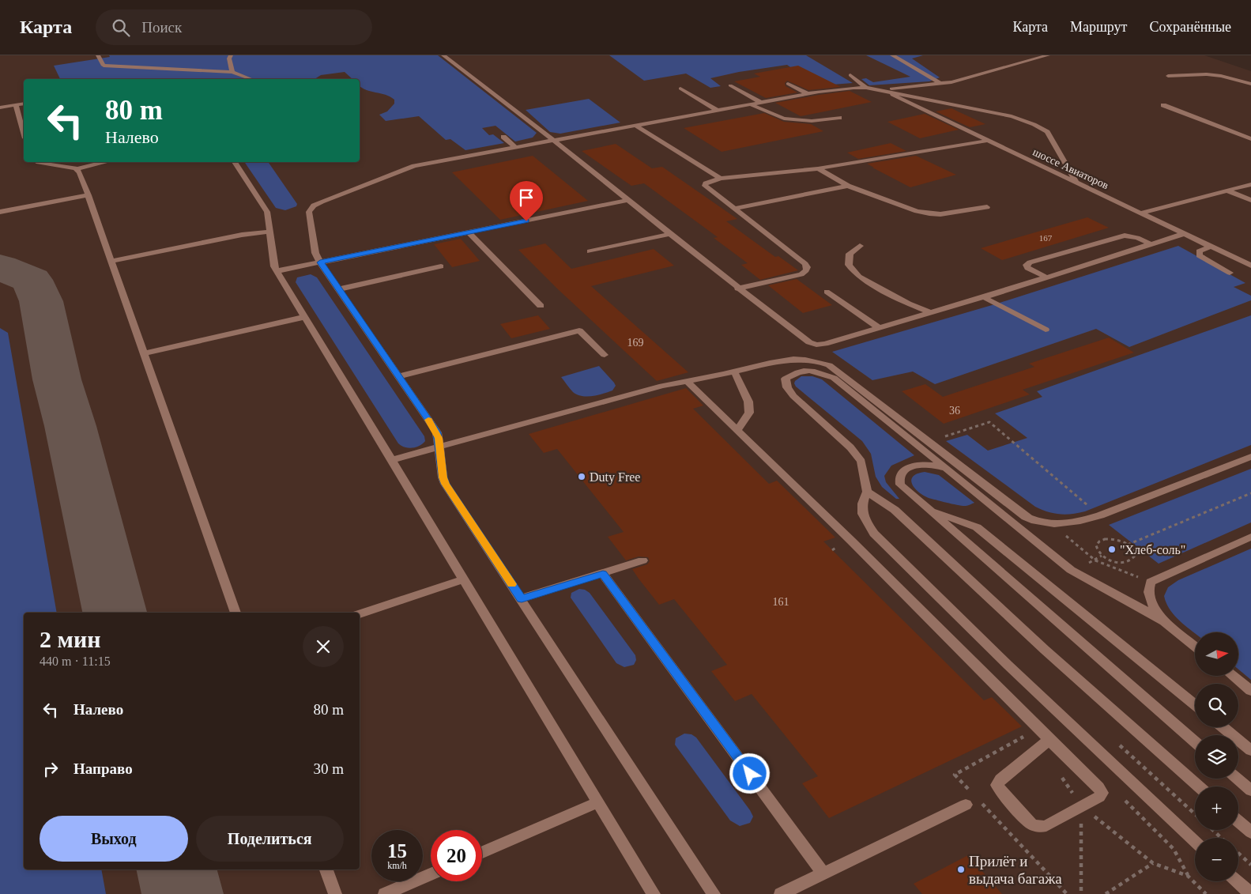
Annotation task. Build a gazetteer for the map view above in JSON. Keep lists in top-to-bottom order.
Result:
{
  "streets": {
    "street": ["шоссе Авиаторов"]
  },
  "places": ["Duty Free", "\"Хлеб-соль\"", "Прилёт и выдача багажа"],
  "house_numbers": [
    "167",
    "169",
    "36",
    "161"
  ],
  "north": "right",
  "page": {
    "header": "Карта",
    "search": "Поиск",
    "nav": ["Карта", "Маршрут", "Сохранённые"],
    "turn": ["80 m", "Налево"],
    "heading": ["2 мин", "440 m · 11:15"],
    "map_buttons": ["+", "−"],
    "list": [
      {
        "name": "Налево",
        "value": "80 m"
      },
      {
        "name": "Направо",
        "value": "30 m"
      }
    ],
    "buttons": ["Выход", "Поделиться"],
    "speed": "15 km/h",
    "limit": "20"
  }
}
